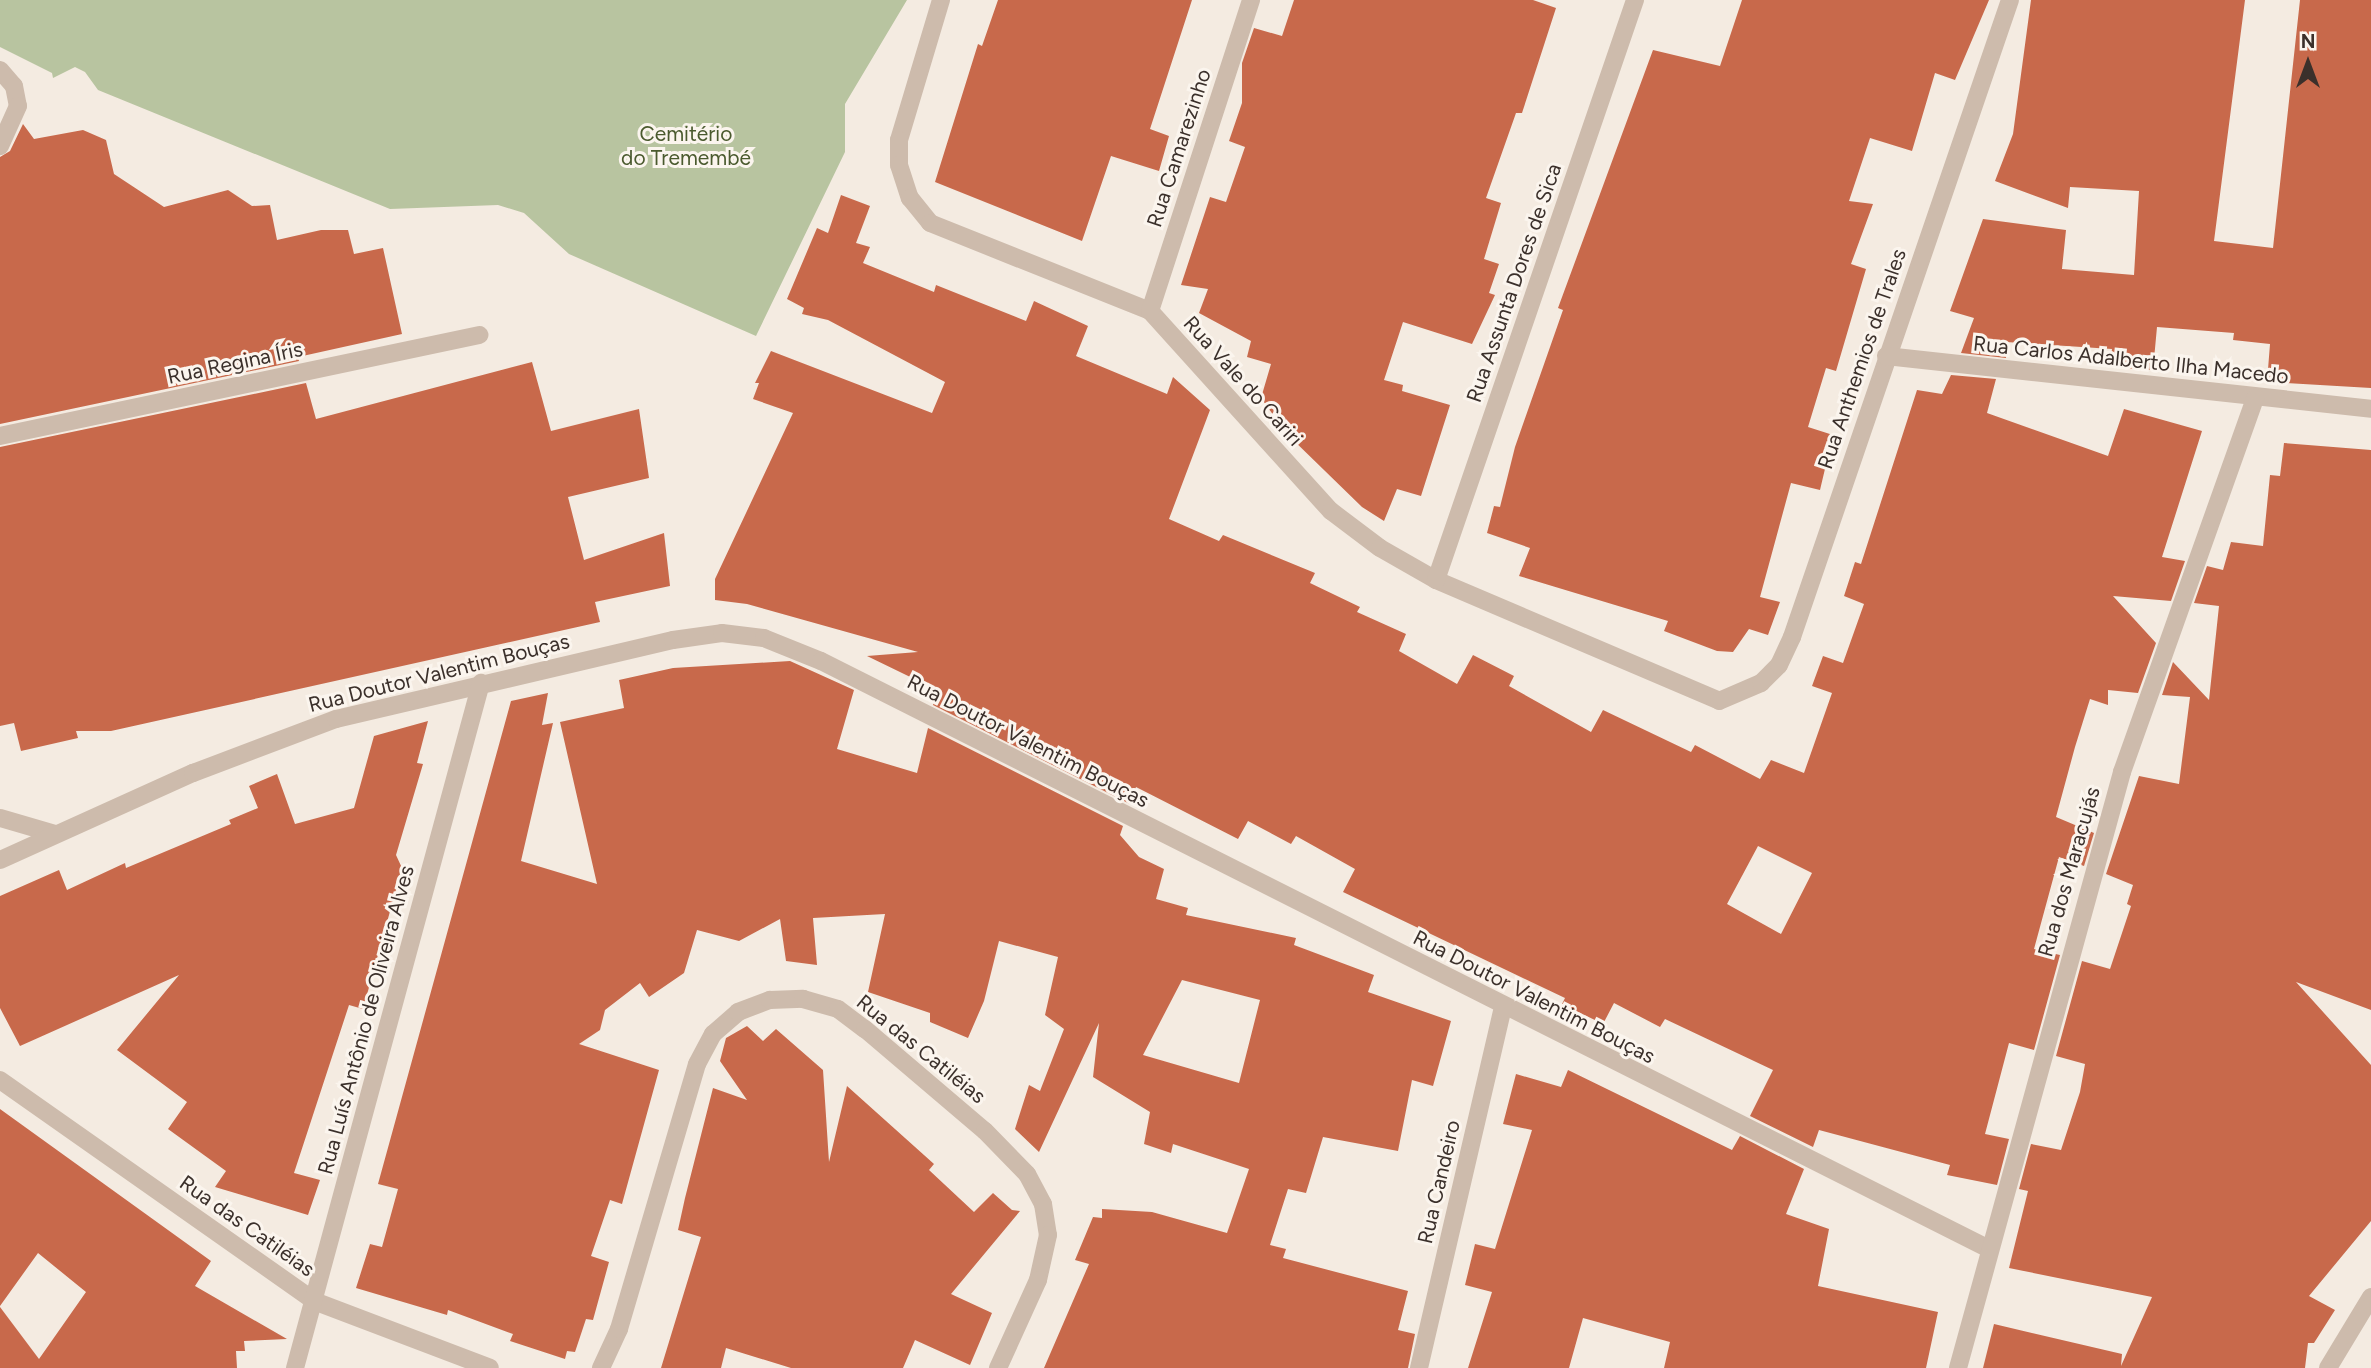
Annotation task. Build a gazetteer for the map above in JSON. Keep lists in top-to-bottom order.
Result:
{
  "streets": {
    "street": [
      "Rua Camarezinho",
      "Rua Assunta Dores de Sica",
      "Rua Anthemios de Trales",
      "Rua Carlos Adalberto Ilha Macedo",
      "Rua Regina Íris",
      "Rua Vale do Cariri",
      "Rua Doutor Valentim Bouças",
      "Rua dos Maracujás",
      "Rua Luís Antônio de Oliveira Alves",
      "Rua das Catiléias",
      "Rua Candeiro"
    ]
  },
  "crossings": [
    ["Rua Camarezinho", "Rua Vale do Cariri"],
    ["Rua Assunta Dores de Sica", "Rua Vale do Cariri"],
    ["Rua Anthemios de Trales", "Rua Carlos Adalberto Ilha Macedo"],
    ["Rua Anthemios de Trales", "Rua Vale do Cariri"],
    ["Rua Carlos Adalberto Ilha Macedo", "Rua dos Maracujás"],
    ["Rua Doutor Valentim Bouças", "Rua dos Maracujás"],
    ["Rua Doutor Valentim Bouças", "Rua Luís Antônio de Oliveira Alves"],
    ["Rua Doutor Valentim Bouças", "Rua Candeiro"],
    ["Rua Luís Antônio de Oliveira Alves", "Rua das Catiléias"]
  ],
  "parks": ["Cemitério do Tremembé"],
  "north": "top"
}
